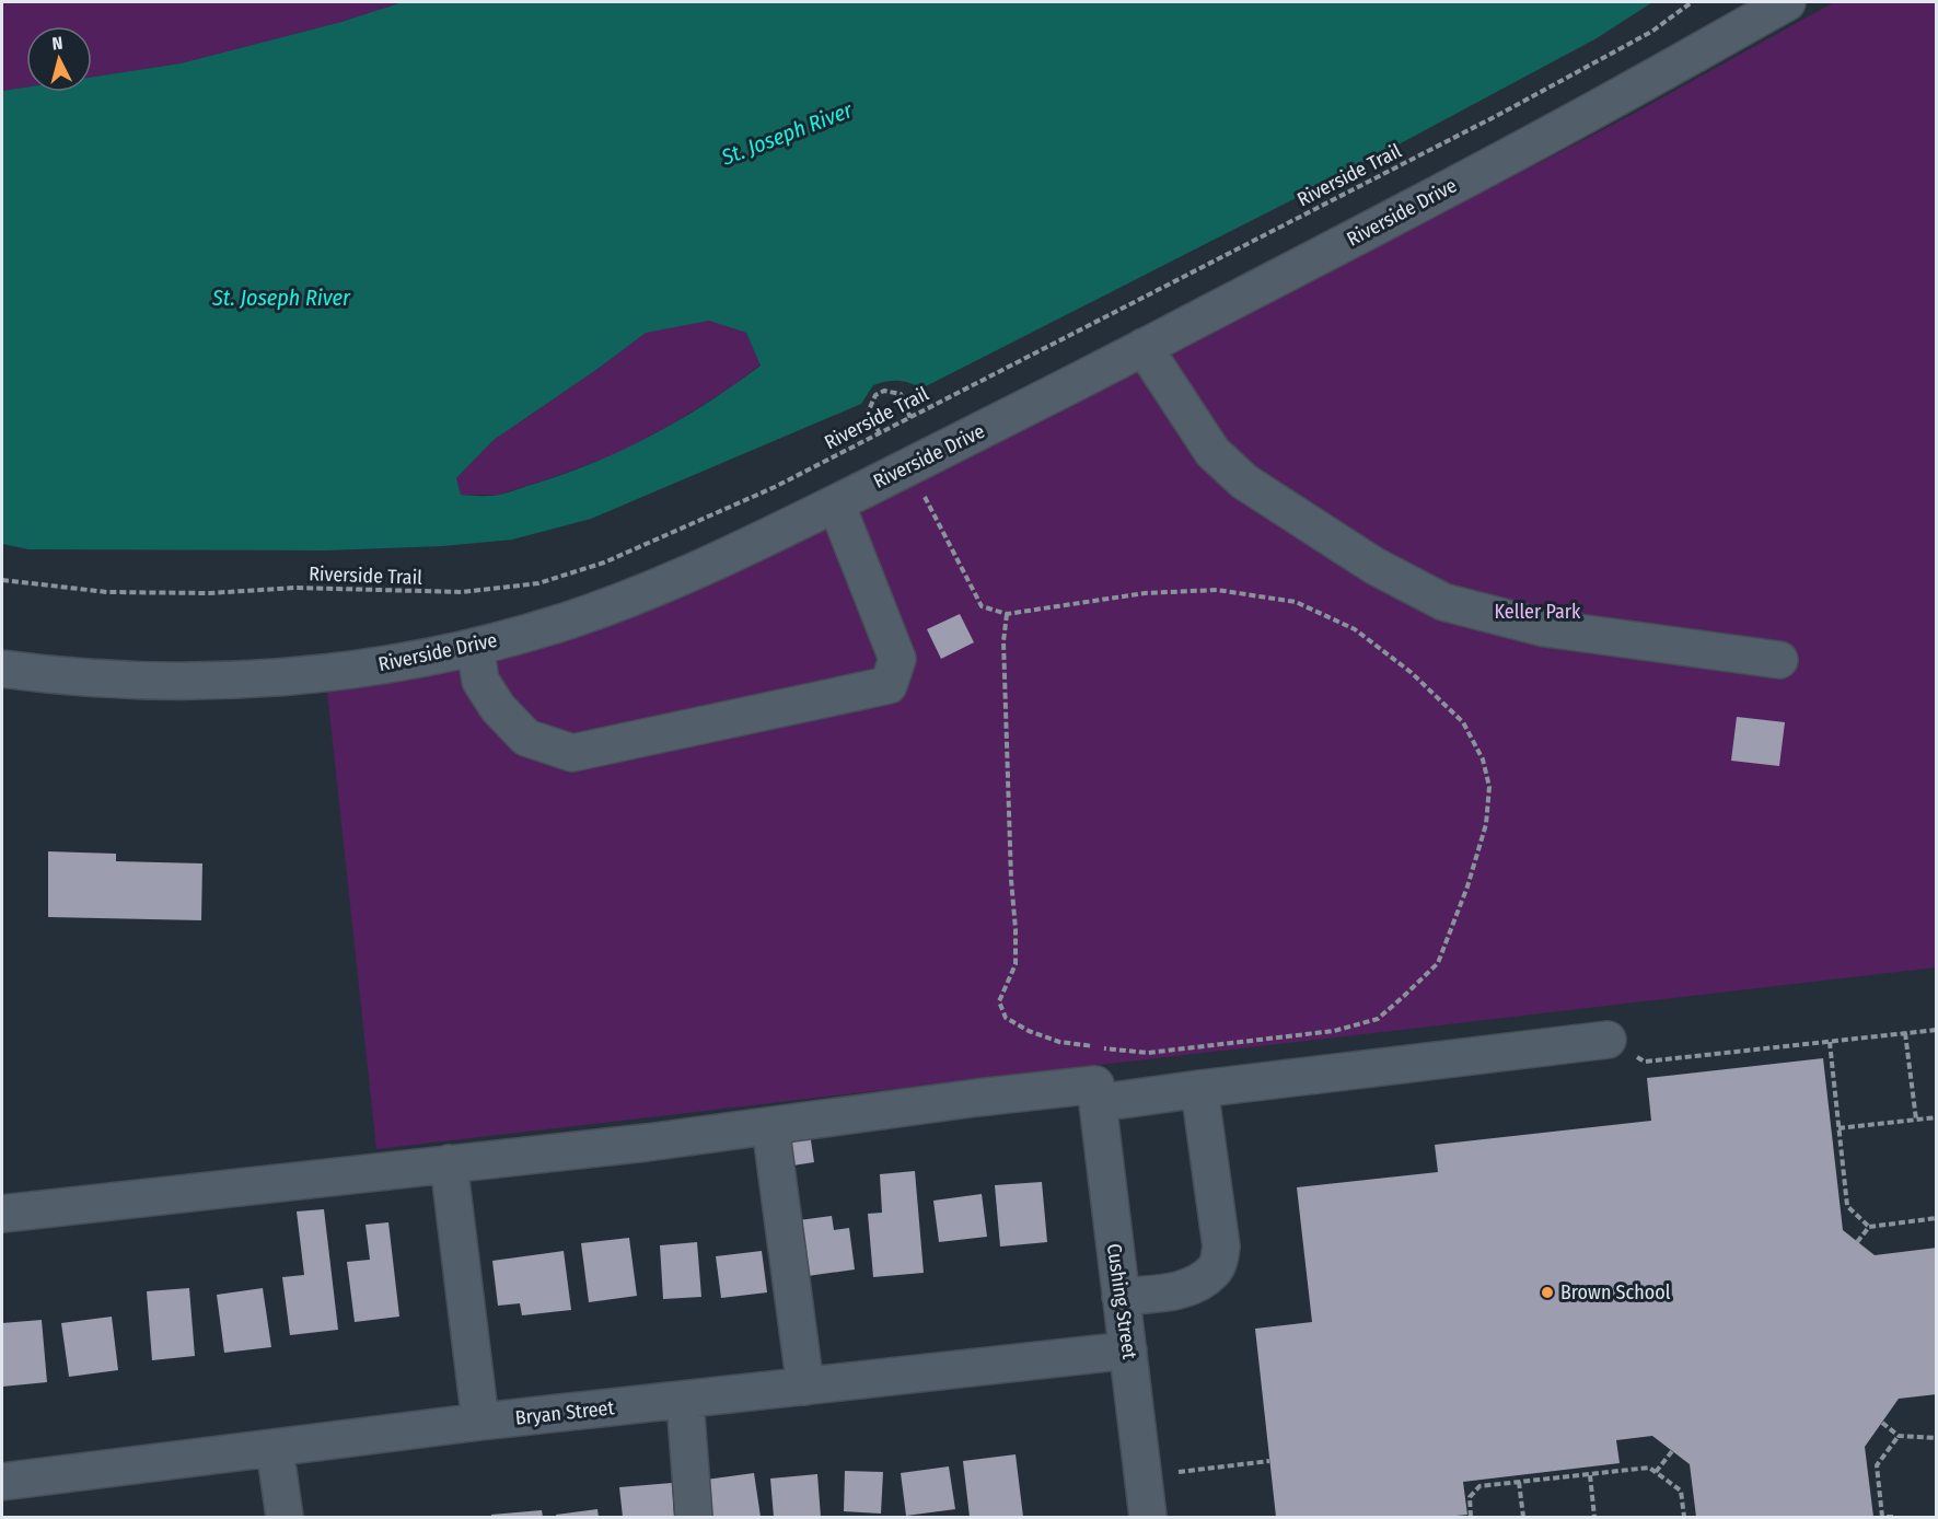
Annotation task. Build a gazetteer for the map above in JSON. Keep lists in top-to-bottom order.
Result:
{
  "streets": {
    "street": ["Riverside Drive", "Cushing Street", "Bryan Street"],
    "path": ["Riverside Trail"]
  },
  "crossings": [
    ["Cushing Street", "Bryan Street"]
  ],
  "water": ["St. Joseph River"],
  "parks": ["Keller Park"],
  "places": ["Brown School"],
  "north": "top"
}
